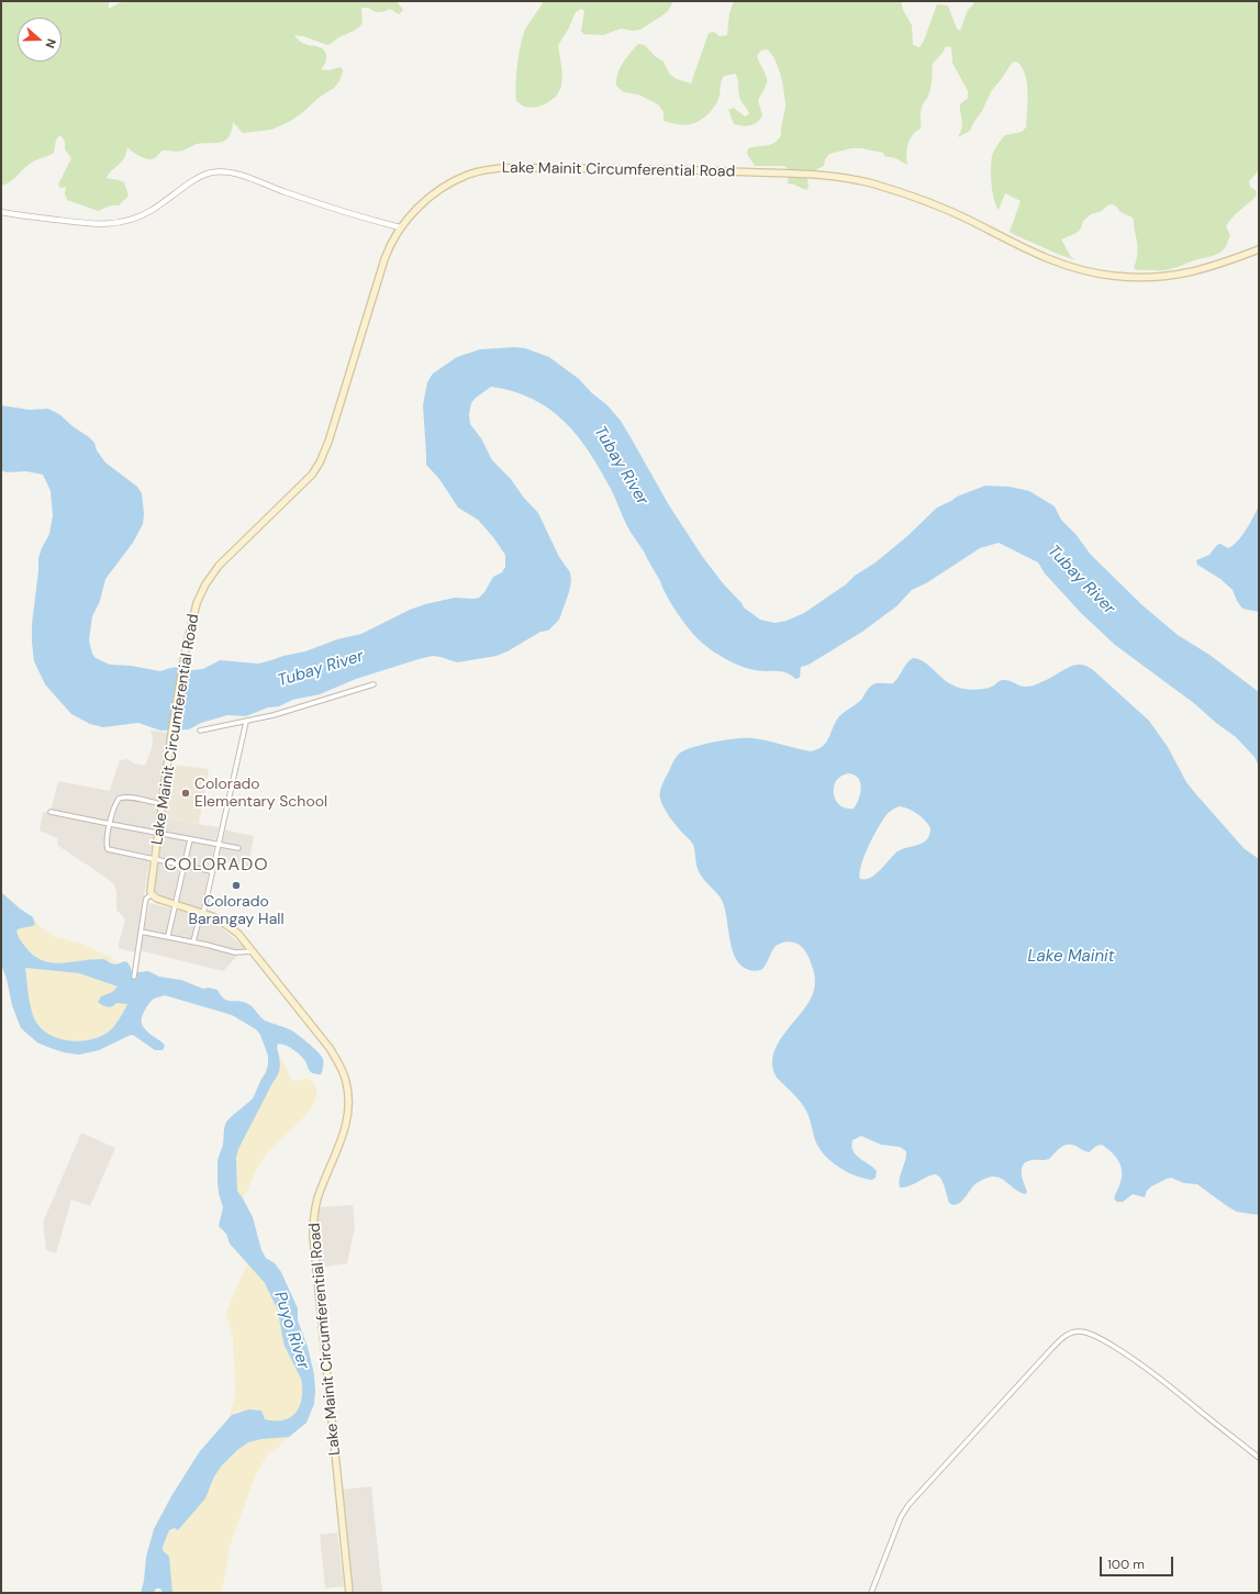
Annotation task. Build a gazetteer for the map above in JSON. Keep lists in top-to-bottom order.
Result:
{
  "streets": {
    "main road": ["Lake Mainit Circumferential Road"]
  },
  "districts": ["COLORADO"],
  "water": ["Tubay River", "Lake Mainit", "Puyo River"],
  "places": ["Colorado Elementary School", "Colorado Barangay Hall"],
  "scale_bar": "100 m",
  "north": "right"
}
